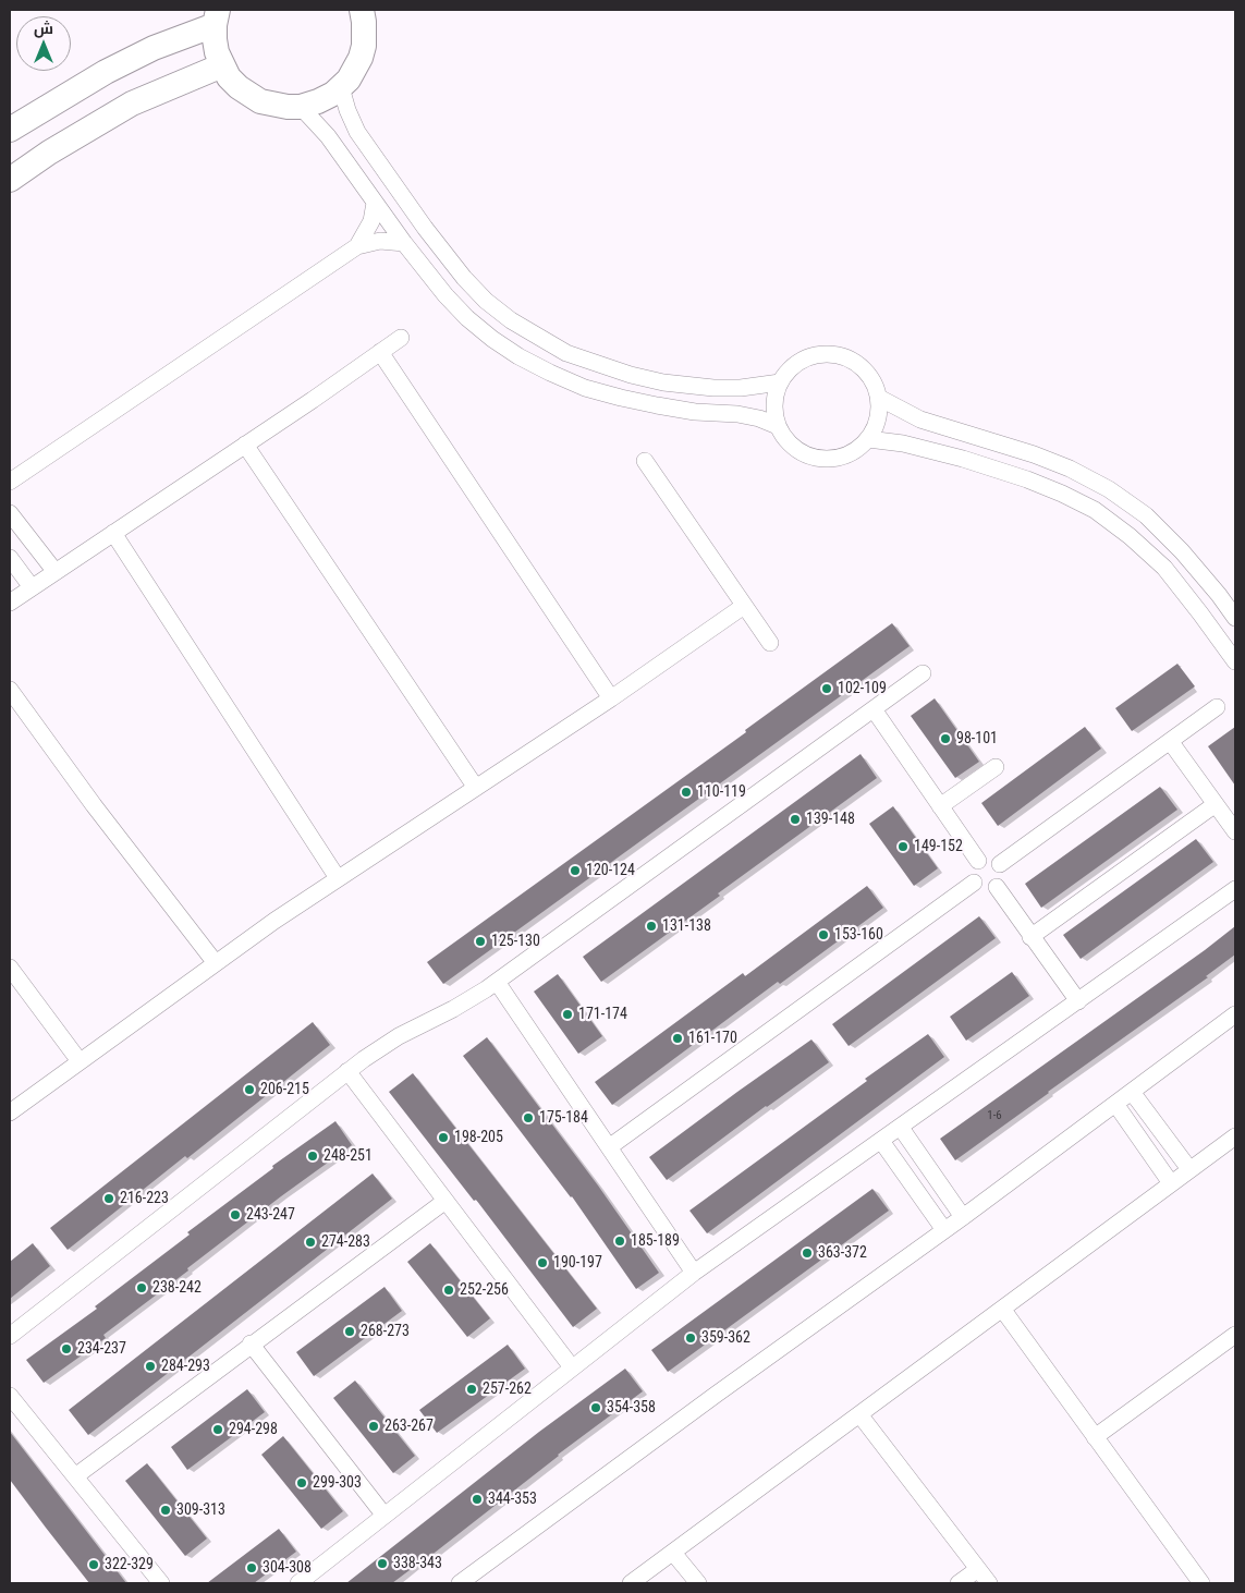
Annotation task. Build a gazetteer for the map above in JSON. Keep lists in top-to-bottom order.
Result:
{
  "places": [
    "102-109",
    "98-101",
    "110-119",
    "139-148",
    "149-152",
    "120-124",
    "131-138",
    "153-160",
    "125-130",
    "171-174",
    "161-170",
    "206-215",
    "175-184",
    "198-205",
    "248-251",
    "216-223",
    "243-247",
    "185-189",
    "274-283",
    "363-372",
    "190-197",
    "238-242",
    "252-256",
    "268-273",
    "359-362",
    "234-237",
    "284-293",
    "257-262",
    "354-358",
    "263-267",
    "294-298",
    "299-303",
    "344-353",
    "309-313",
    "338-343",
    "322-329",
    "304-308"
  ],
  "house_numbers": ["1-6"],
  "north": "top"
}
